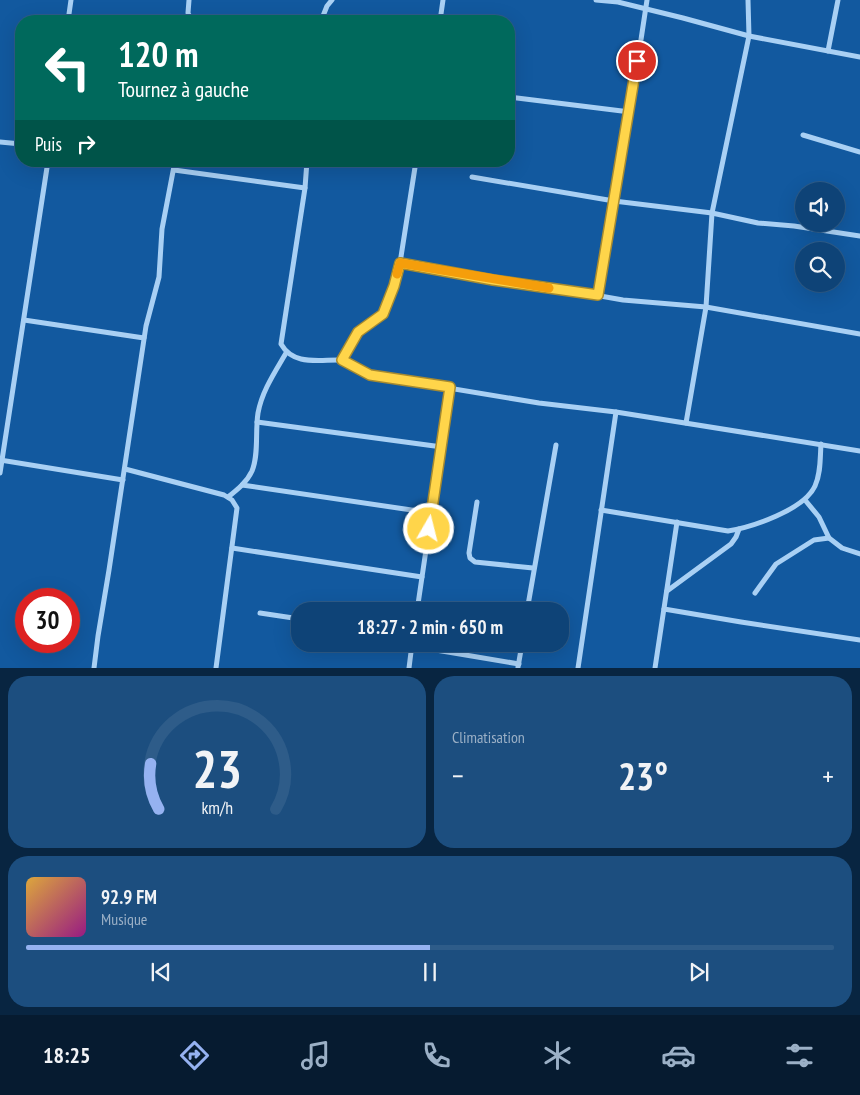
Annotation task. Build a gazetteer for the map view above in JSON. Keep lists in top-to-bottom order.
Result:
{
  "page": {
    "turn": ["120 m", "Tournez à gauche"],
    "then": "Puis",
    "limit": "30",
    "trip": "18:27 · 2 min · 650 m",
    "tile": "Climatisation",
    "heat": ["−", "23°", "+"],
    "song": ["92.9 FM", "Musique"],
    "tabs": "18:25",
    "gauge": ["23", "km/h"]
  }
}
